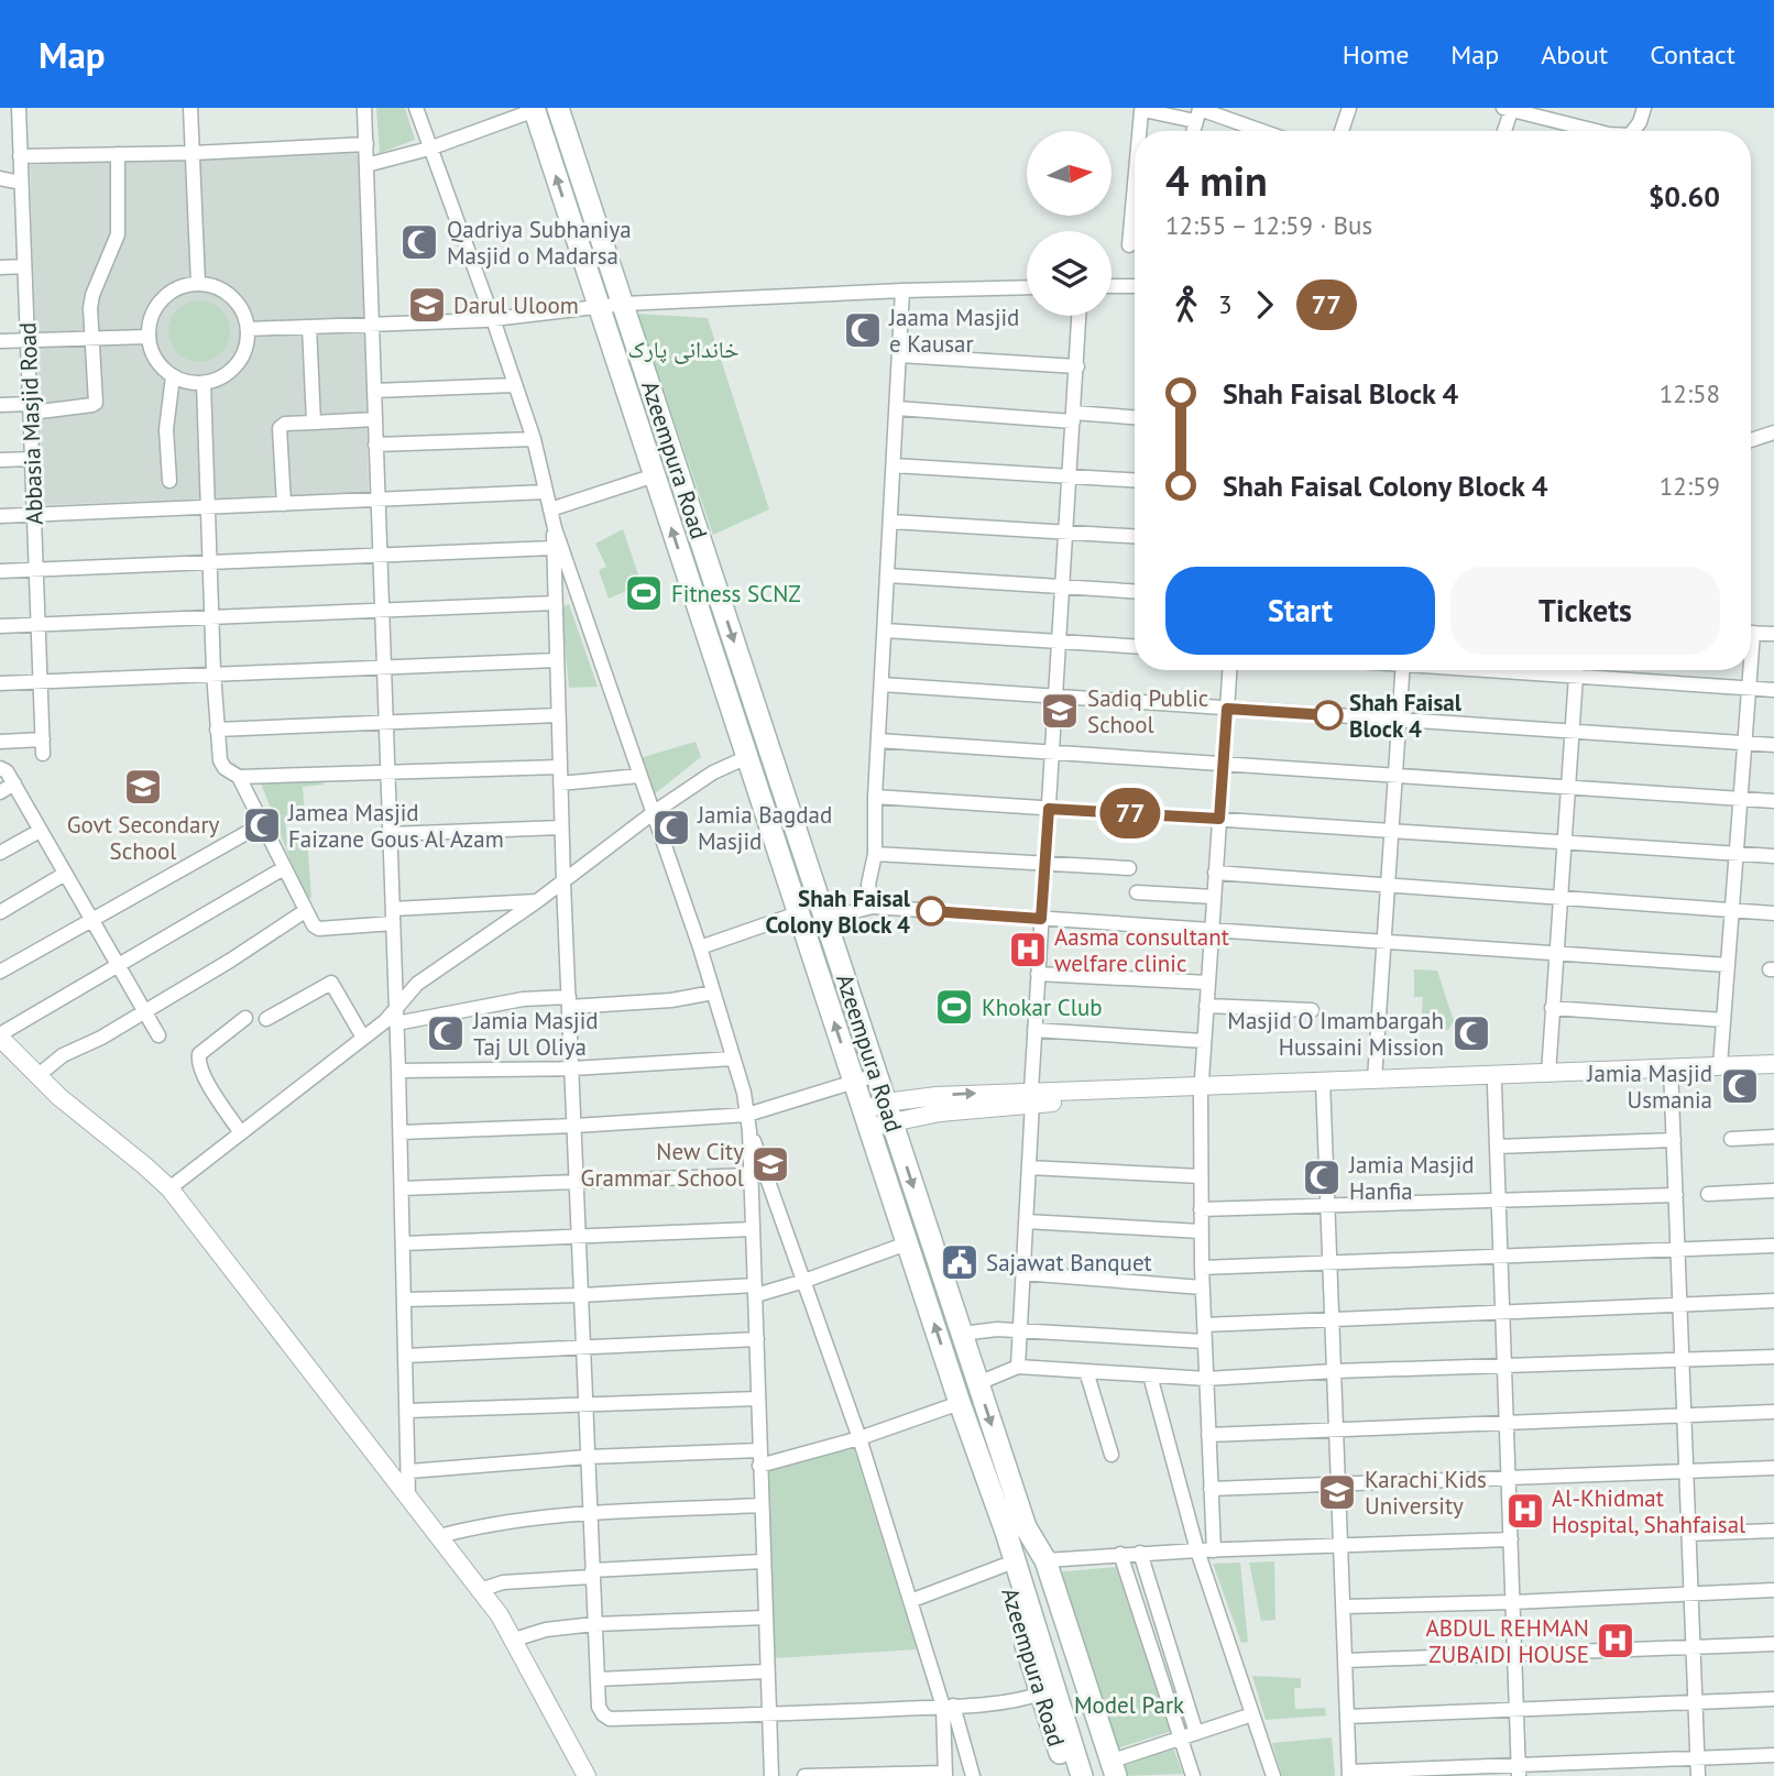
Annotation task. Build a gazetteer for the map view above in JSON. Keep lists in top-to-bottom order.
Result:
{
  "streets": {
    "main road": ["Azeempura Road"],
    "street": ["Abbasia Masjid Road"]
  },
  "parks": ["خاندانی پارک", "Model Park"],
  "places": {
    "mosque": [
      "Qadriya Subhaniya Masjid o Madarsa",
      "Jaama Masjid e Kausar",
      "Jamea Masjid Faizane Gous Al Azam",
      "Jamia Bagdad Masjid",
      "Jamia Masjid Taj Ul Oliya",
      "Masjid O Imambargah Hussaini Mission",
      "Jamia Masjid Usmania",
      "Jamia Masjid Hanfia"
    ],
    "school or university": [
      "Darul Uloom",
      "Sadiq Public School",
      "Govt Secondary School",
      "New City Grammar School",
      "Karachi Kids University"
    ],
    "sports": ["Fitness SCNZ", "Khokar Club"],
    "other": ["Shah Faisal Block 4", "Shah Faisal Colony Block 4"],
    "hospital": ["Aasma consultant welfare clinic", "Al-Khidmat Hospital, Shahfaisal", "ABDUL REHMAN ZUBAIDI HOUSE"],
    "public building": ["Sajawat Banquet"]
  },
  "lines": ["bus line 77"],
  "north": "right",
  "page": {
    "header": "Map",
    "nav": [
      "Home",
      "Map",
      "About",
      "Contact"
    ],
    "on_map": "77",
    "heading": ["4 min", "12:55 – 12:59 · Bus", "$0.60"],
    "legs": ["3", "77"],
    "list": [
      {
        "name": "Shah Faisal Block 4",
        "value": "12:58"
      },
      {
        "name": "Shah Faisal Colony Block 4",
        "value": "12:59"
      }
    ],
    "buttons": ["Start", "Tickets"]
  }
}
